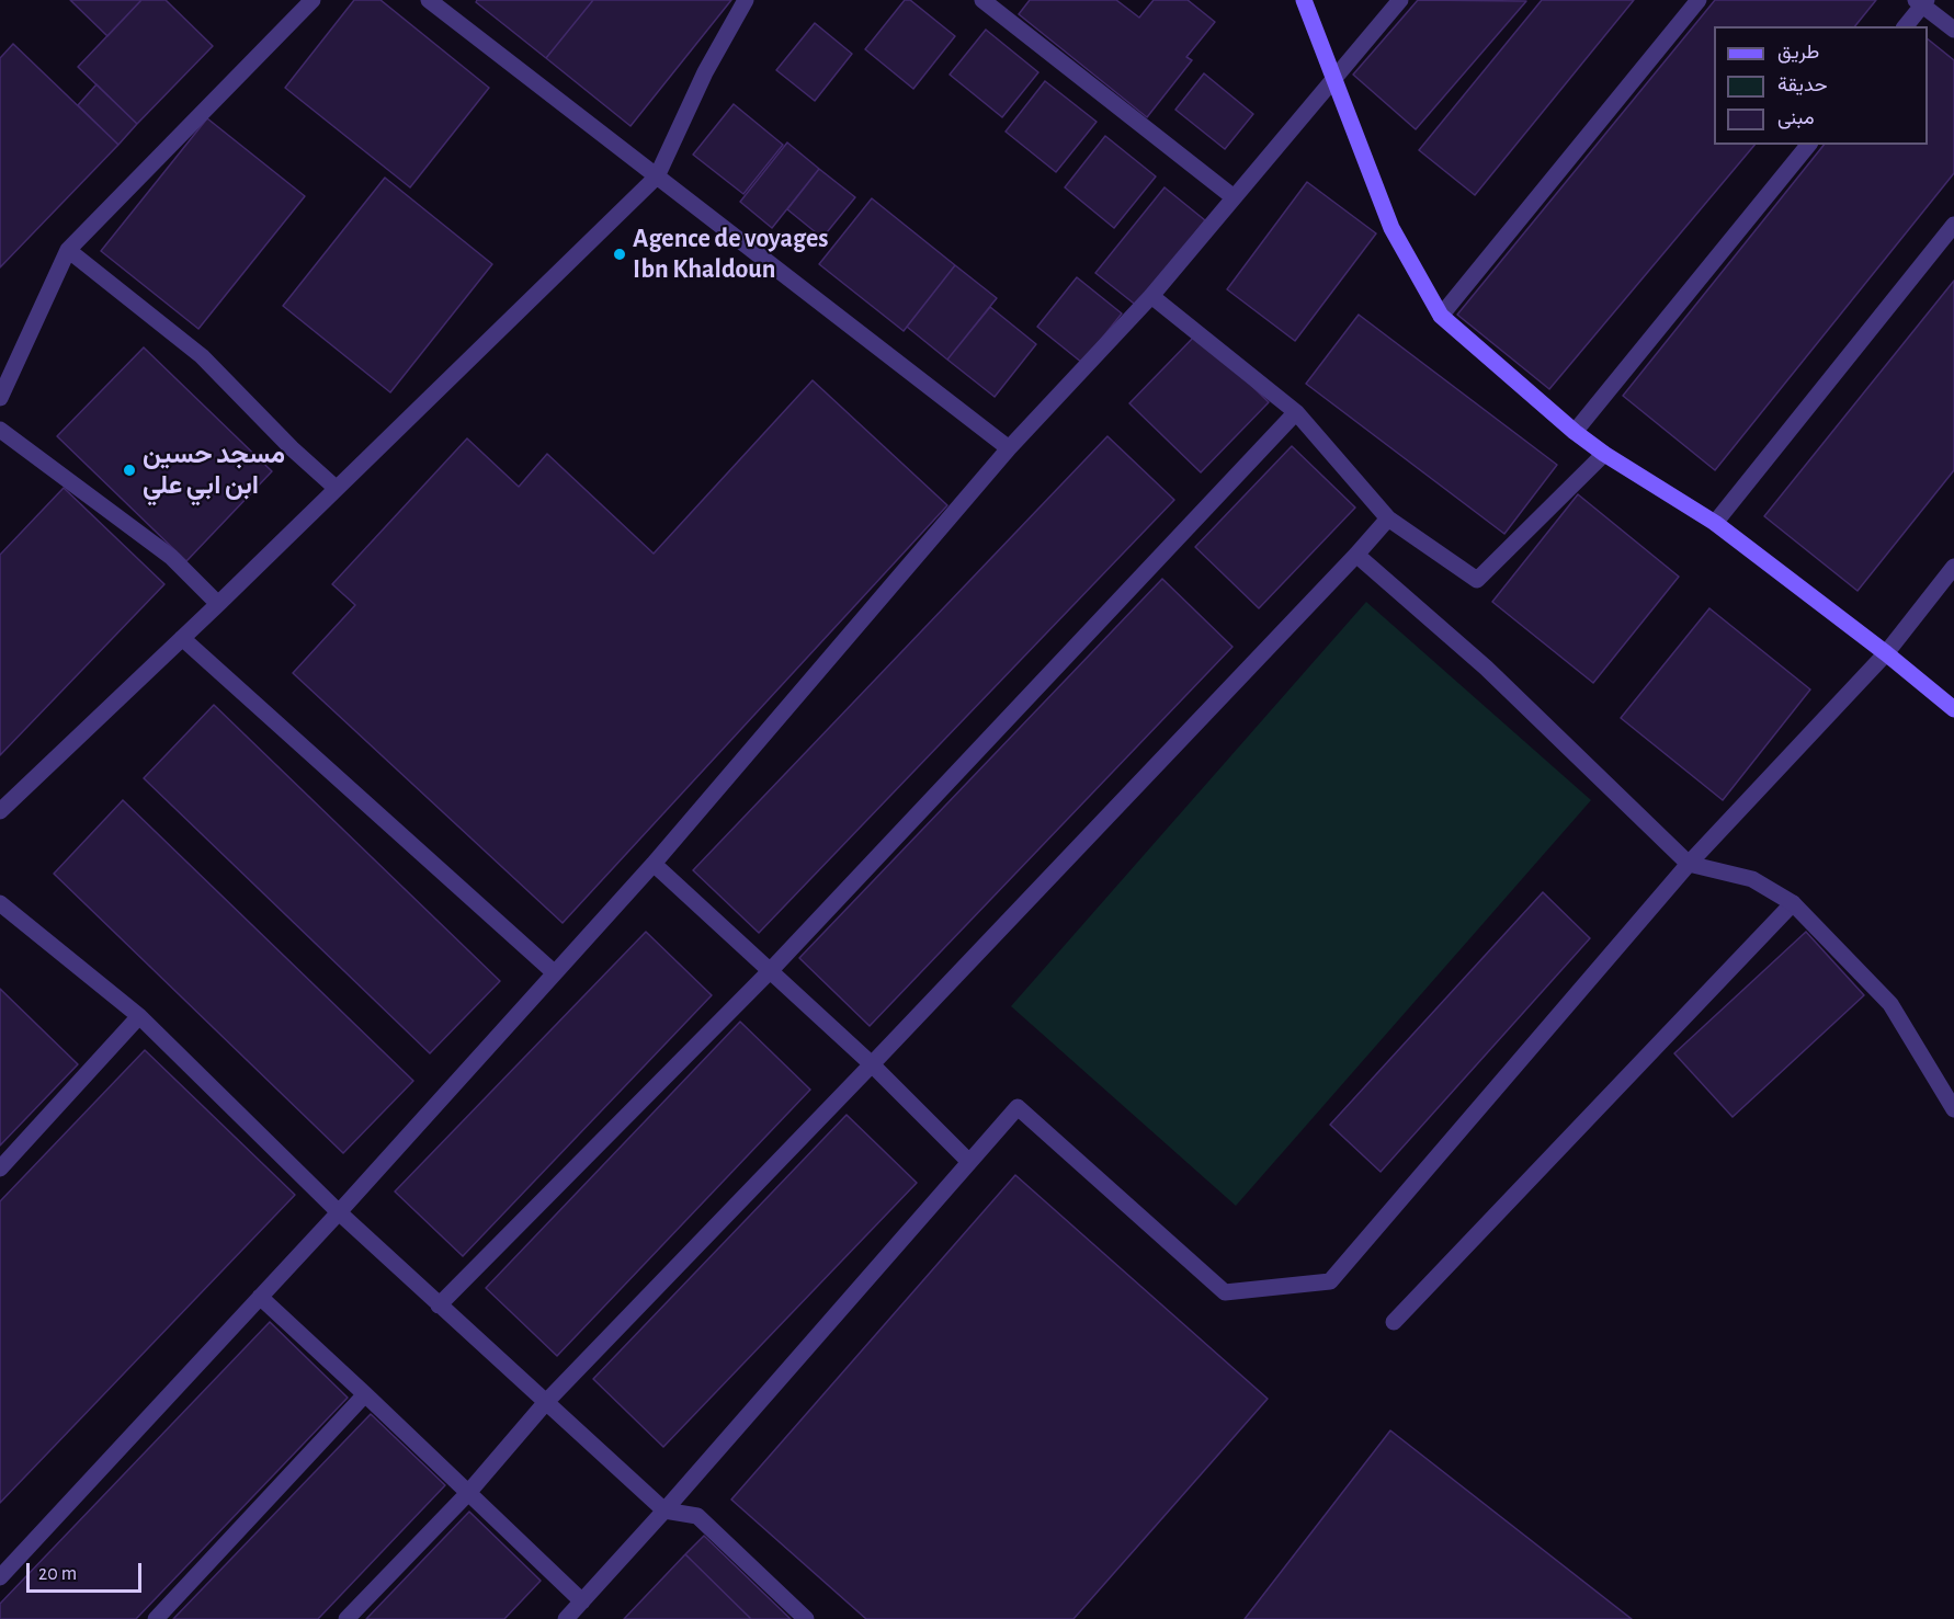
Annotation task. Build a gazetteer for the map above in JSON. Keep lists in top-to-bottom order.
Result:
{
  "places": ["Agence de voyages Ibn Khaldoun", "مسجد حسين ابن ابي علي"],
  "legend": ["طريق", "حديقة", "مبنى"],
  "scale_bar": "20 m"
}
